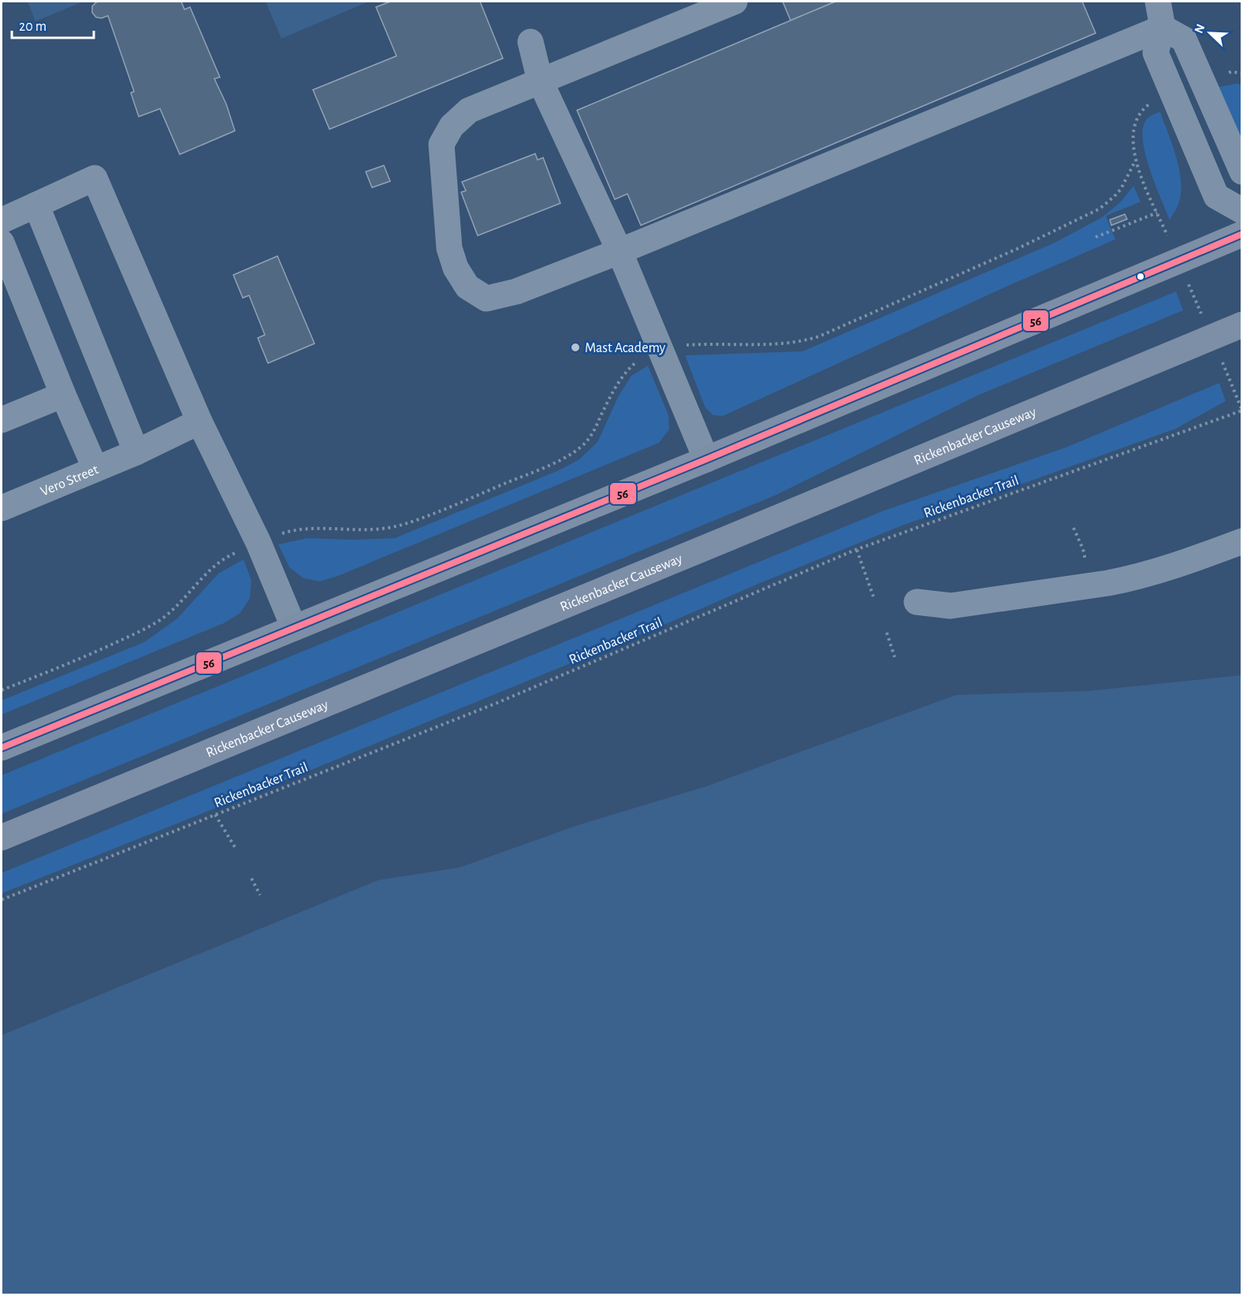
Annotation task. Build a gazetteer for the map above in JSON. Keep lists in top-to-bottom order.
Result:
{
  "streets": {
    "main road": ["Rickenbacker Causeway"],
    "lane": ["Vero Street"],
    "path": ["Rickenbacker Trail"]
  },
  "crossings": [
    ["Rickenbacker Causeway", "Rickenbacker Trail"]
  ],
  "places": ["Mast Academy"],
  "lines": ["transit line 56"],
  "scale_bar": "20 m",
  "north": "top left"
}
